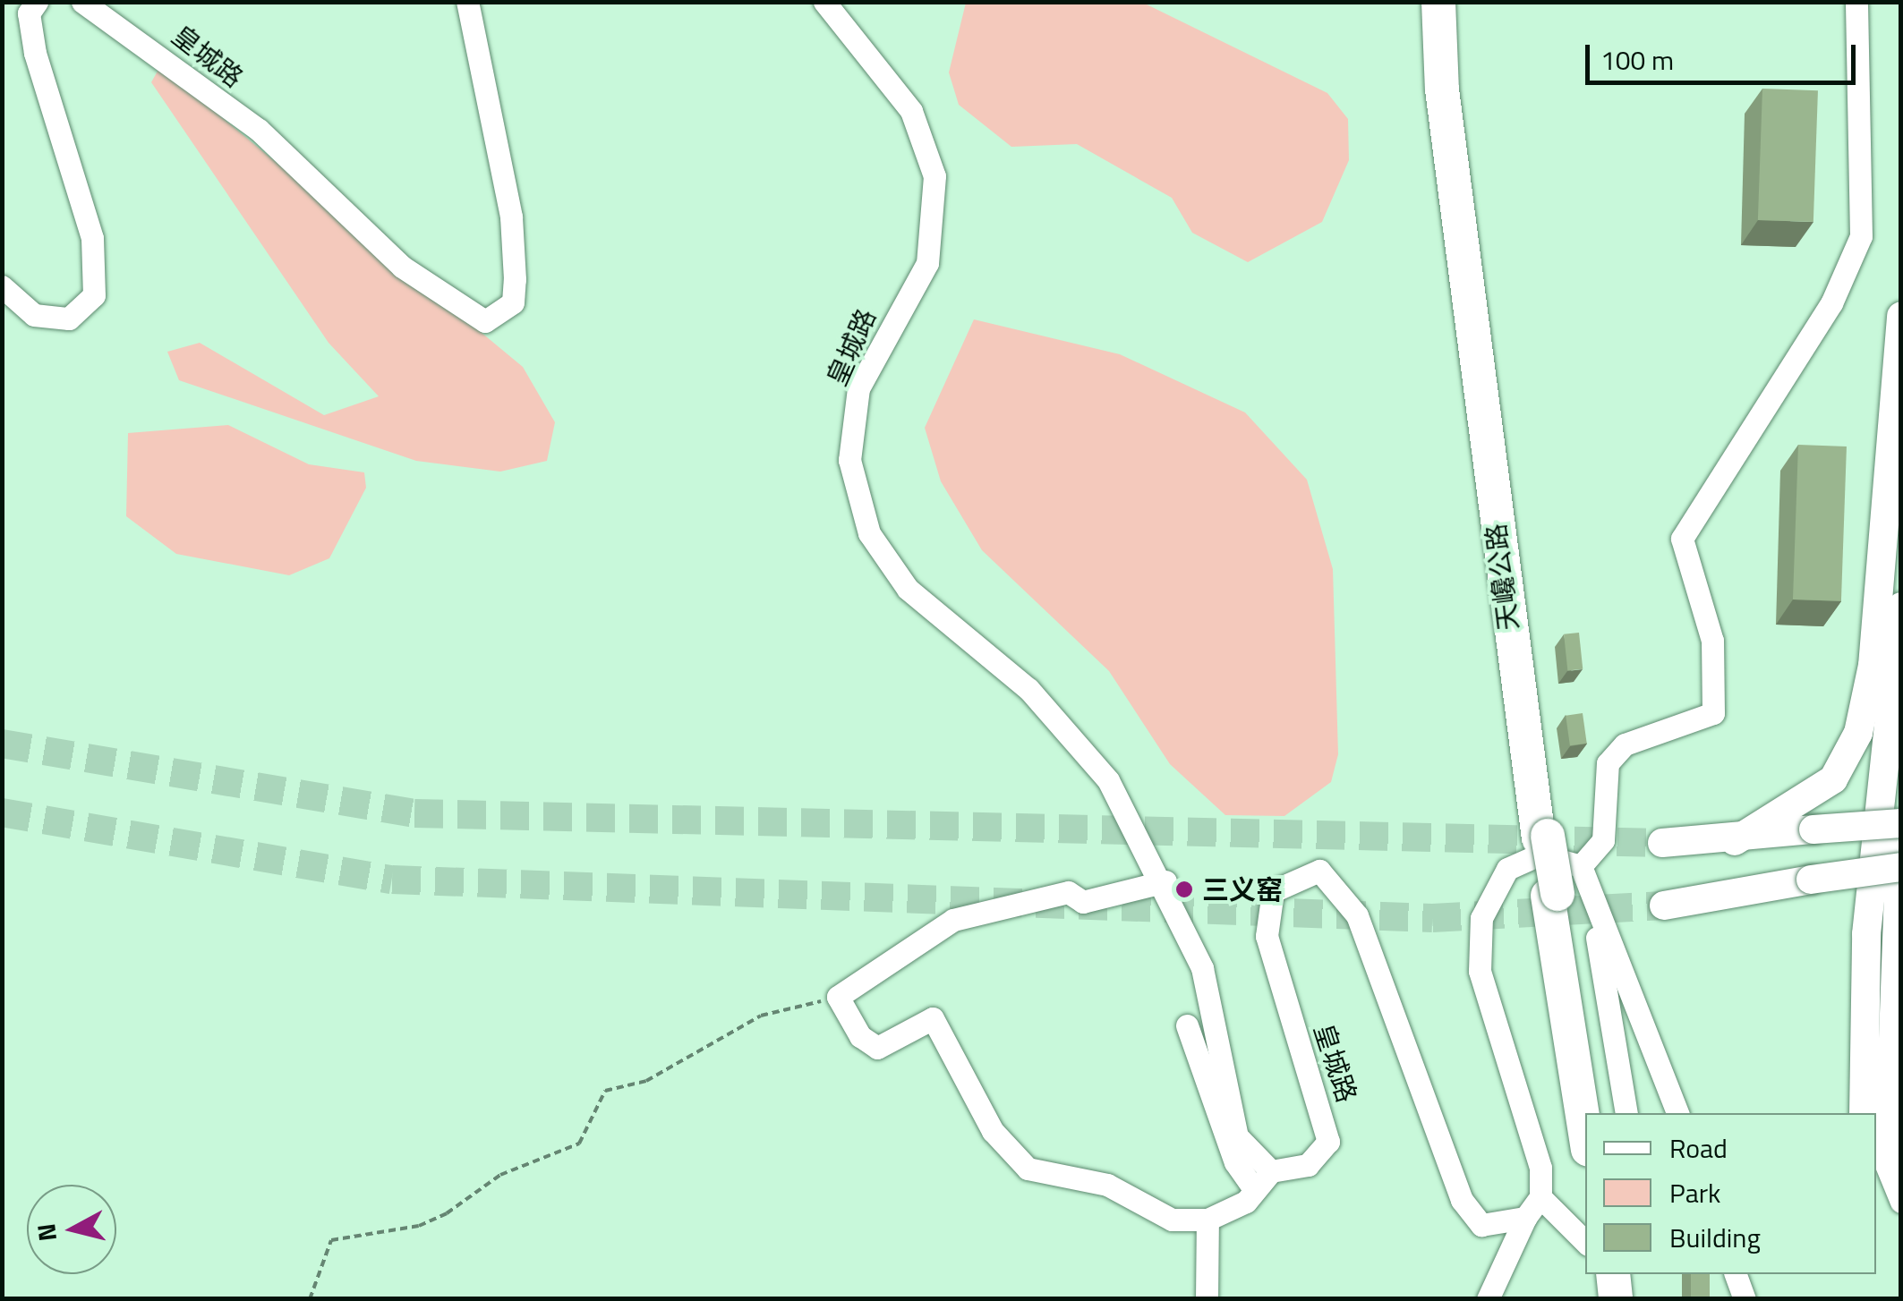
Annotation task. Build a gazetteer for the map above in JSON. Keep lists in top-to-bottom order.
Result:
{
  "streets": {
    "highway": ["天巉公路"],
    "street": ["皇城路"]
  },
  "places": ["三义窑"],
  "legend": ["Road", "Park", "Building"],
  "scale_bar": "100 m",
  "north": "left"
}
